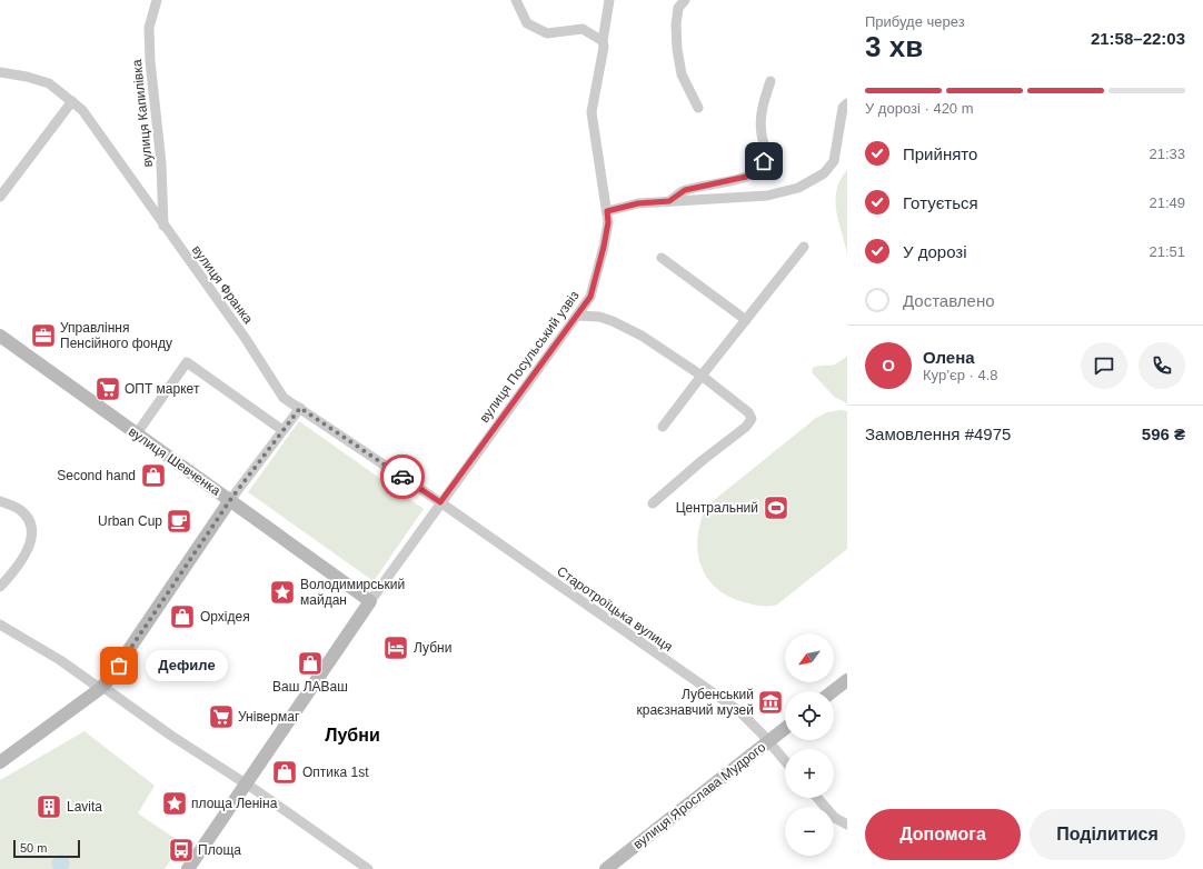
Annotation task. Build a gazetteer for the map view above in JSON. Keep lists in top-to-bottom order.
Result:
{
  "streets": {
    "main road": ["вулиця Шевченка", "вулиця Ярослава Мудрого"],
    "street": [
      "вулиця Капилівка",
      "вулиця Франка",
      "вулиця Посульський узвіз",
      "Старотроїцька вулиця"
    ]
  },
  "crossings": [
    ["вулиця Капилівка", "вулиця Франка"],
    ["вулиця Франка", "вулиця Посульський узвіз"],
    ["вулиця Франка", "Старотроїцька вулиця"],
    ["вулиця Посульський узвіз", "вулиця Шевченка"],
    ["вулиця Посульський узвіз", "Старотроїцька вулиця"],
    ["Старотроїцька вулиця", "вулиця Ярослава Мудрого"]
  ],
  "districts": ["Лубни"],
  "places": {
    "office": ["Управління Пенсійного фонду"],
    "supermarket": ["ОПТ маркет", "Універмаг"],
    "shop": [
      "Second hand",
      "Орхідея",
      "Ваш ЛАВаш",
      "Оптика 1st"
    ],
    "sports": ["Центральний"],
    "cafe": ["Urban Cup"],
    "place": ["Володимирський майдан", "площа Леніна"],
    "hotel": ["Лубни"],
    "other": ["Дефиле"],
    "museum": ["Лубенський краєзнавчий музей"],
    "building": ["Lavita"],
    "bus stop": ["Площа"]
  },
  "scale_bar": "50 m",
  "north": "bottom left",
  "page": {
    "heading": ["3 хв", "Прибуде через", "21:58–22:03"],
    "panel": [
      "Олена",
      "Кур’єр · 4.8",
      "Замовлення #4975",
      "596 ₴"
    ],
    "bar": "У дорозі · 420 m",
    "list": [
      ["Прийнято", "21:33"],
      ["Готується", "21:49"],
      ["У дорозі", "21:51"],
      "Доставлено"
    ],
    "round": "О",
    "map_buttons": ["+", "−"],
    "bubble": "Дефиле",
    "buttons": ["Допомога", "Поділитися"],
    "scale": "50 m"
  }
}
